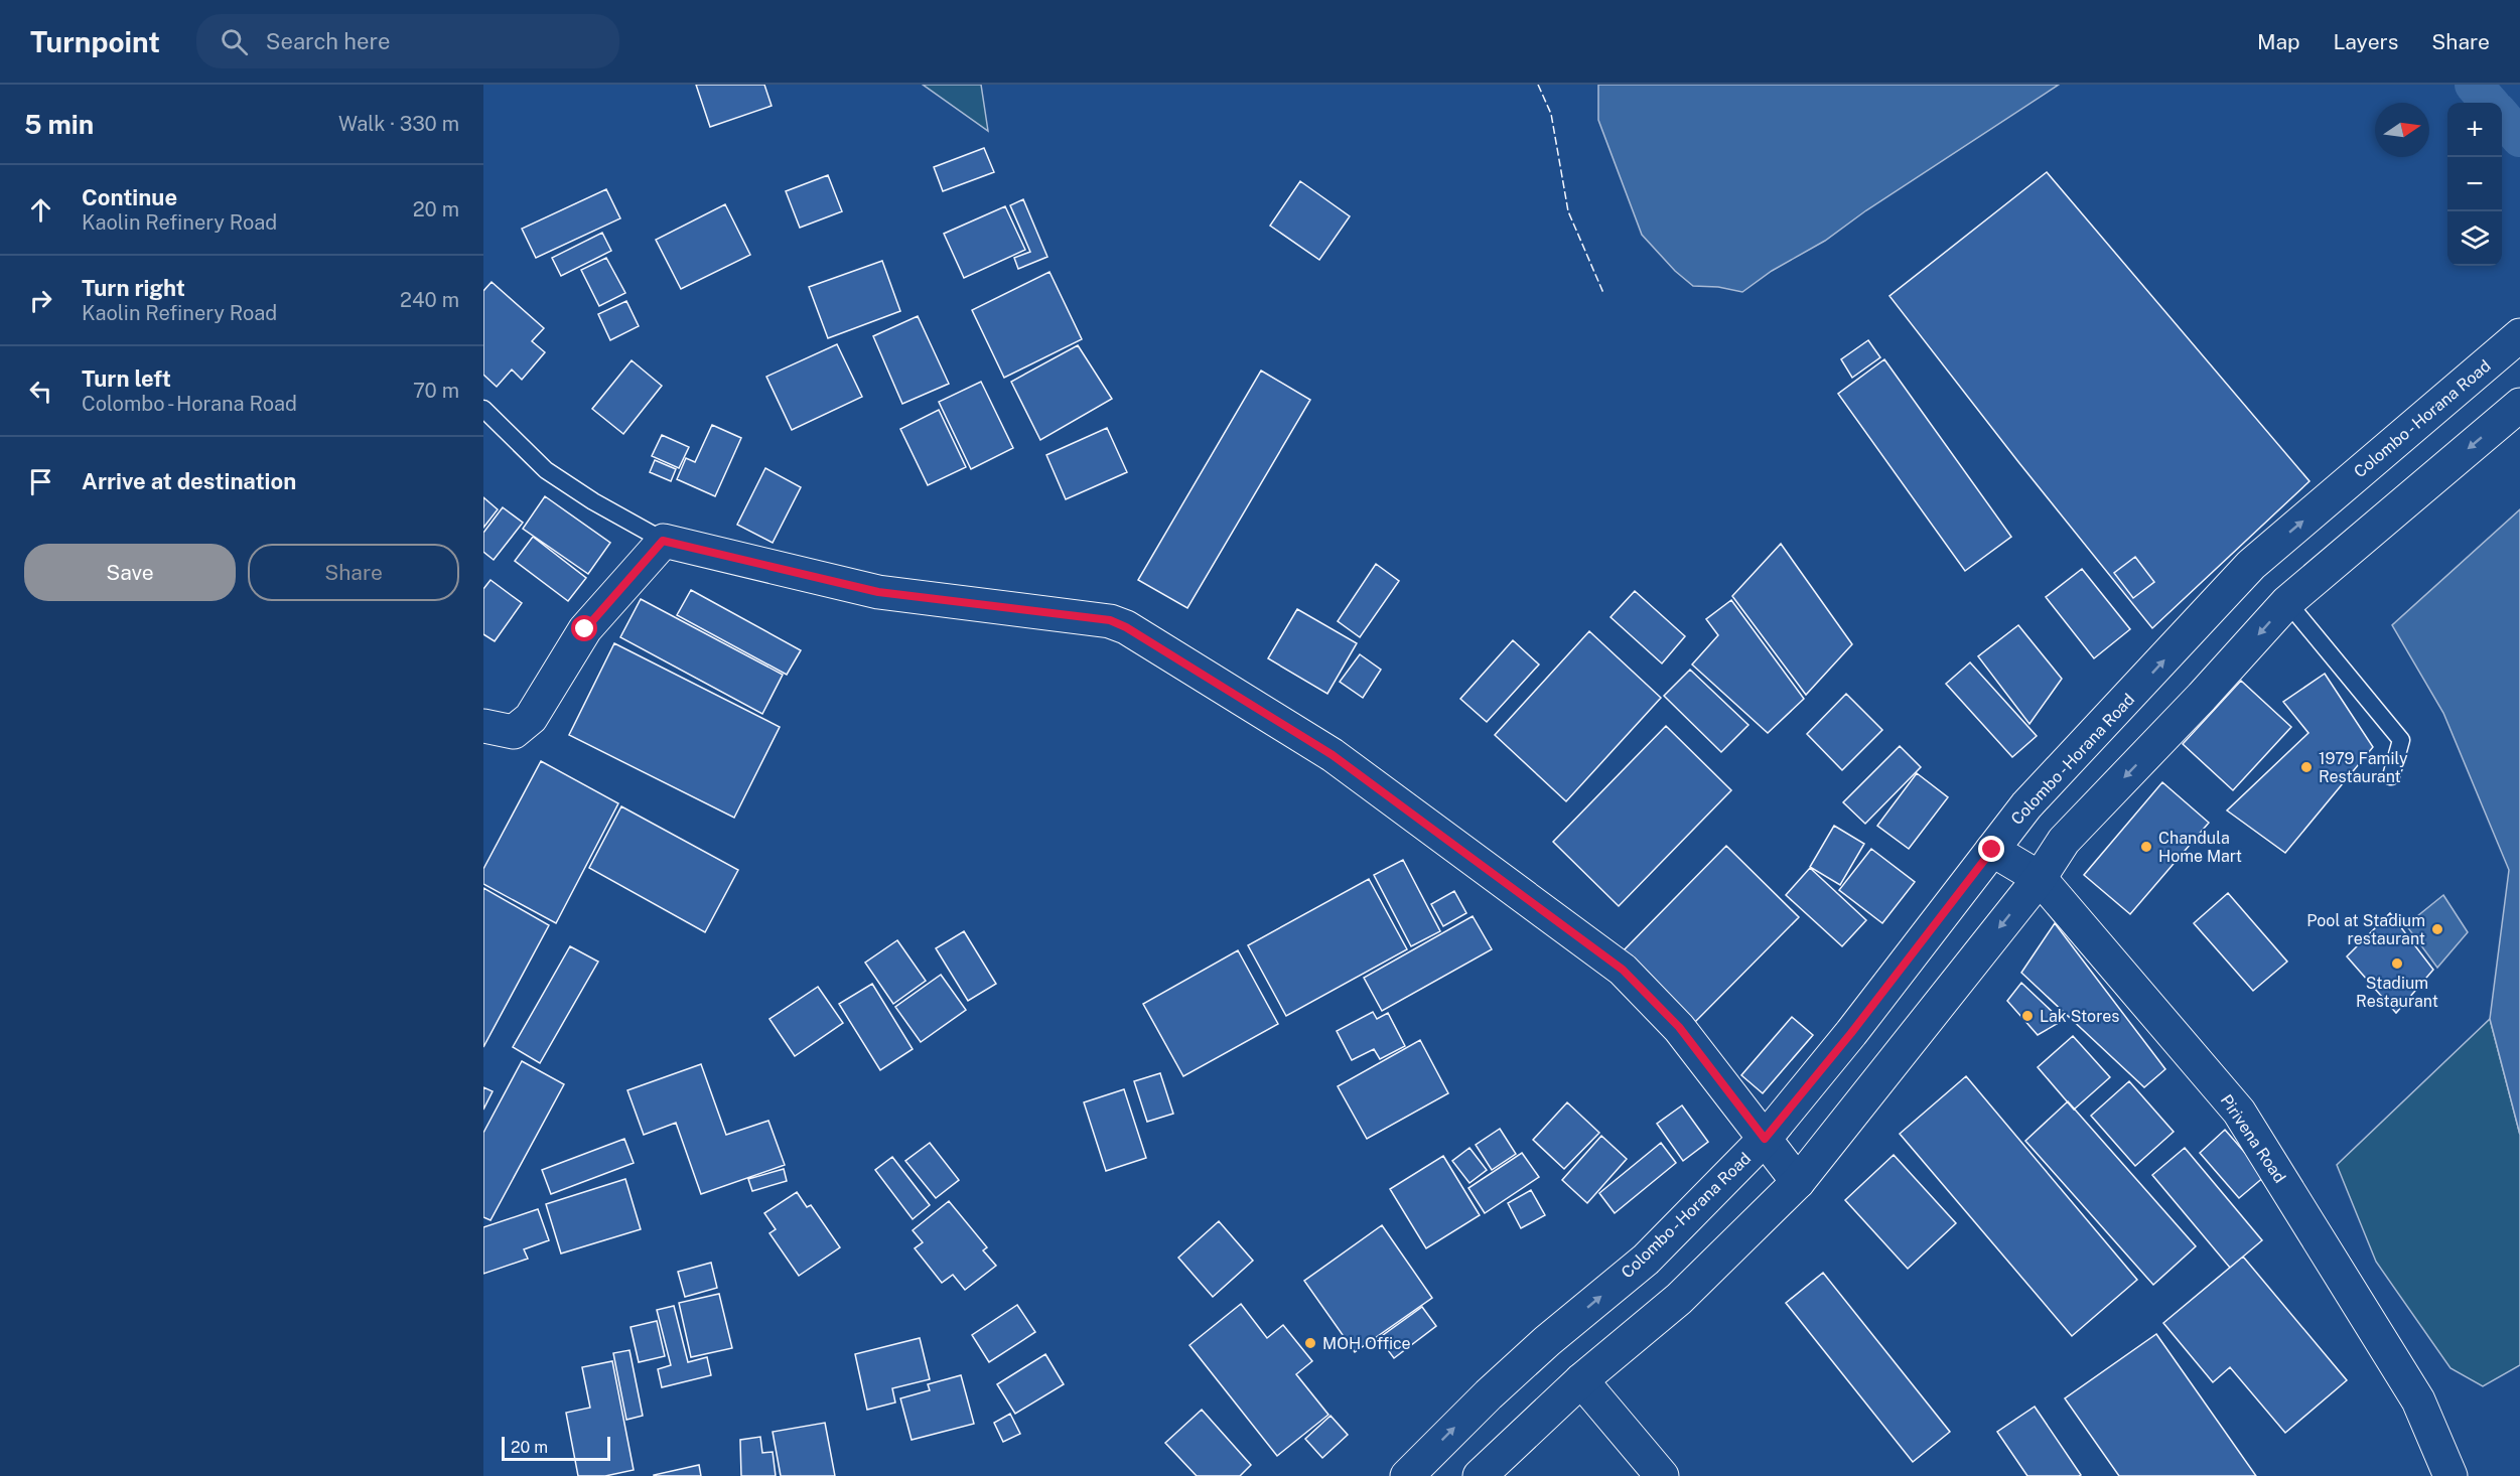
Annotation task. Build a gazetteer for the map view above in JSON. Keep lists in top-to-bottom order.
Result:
{
  "streets": {
    "main road": ["Colombo - Horana Road", "Pirivena Road"]
  },
  "crossings": [
    ["Colombo - Horana Road", "Pirivena Road"]
  ],
  "places": [
    "1979 Family Restaurant",
    "Chandula Home Mart",
    "Pool at Stadium restaurant",
    "Stadium Restaurant",
    "Lak Stores",
    "MOH Office"
  ],
  "scale_bar": "20 m",
  "north": "right",
  "page": {
    "header": "Turnpoint",
    "search": "Search here",
    "nav": ["Map", "Layers", "Share"],
    "heading": ["5 min", "Walk · 330 m"],
    "map_buttons": ["+", "−"],
    "list": [
      ["Continue", "Kaolin Refinery Road", "20 m"],
      ["Turn right", "Kaolin Refinery Road", "240 m"],
      ["Turn left", "Colombo - Horana Road", "70 m"],
      "Arrive at destination"
    ],
    "buttons": ["Save", "Share"],
    "scale": "20 m"
  }
}
